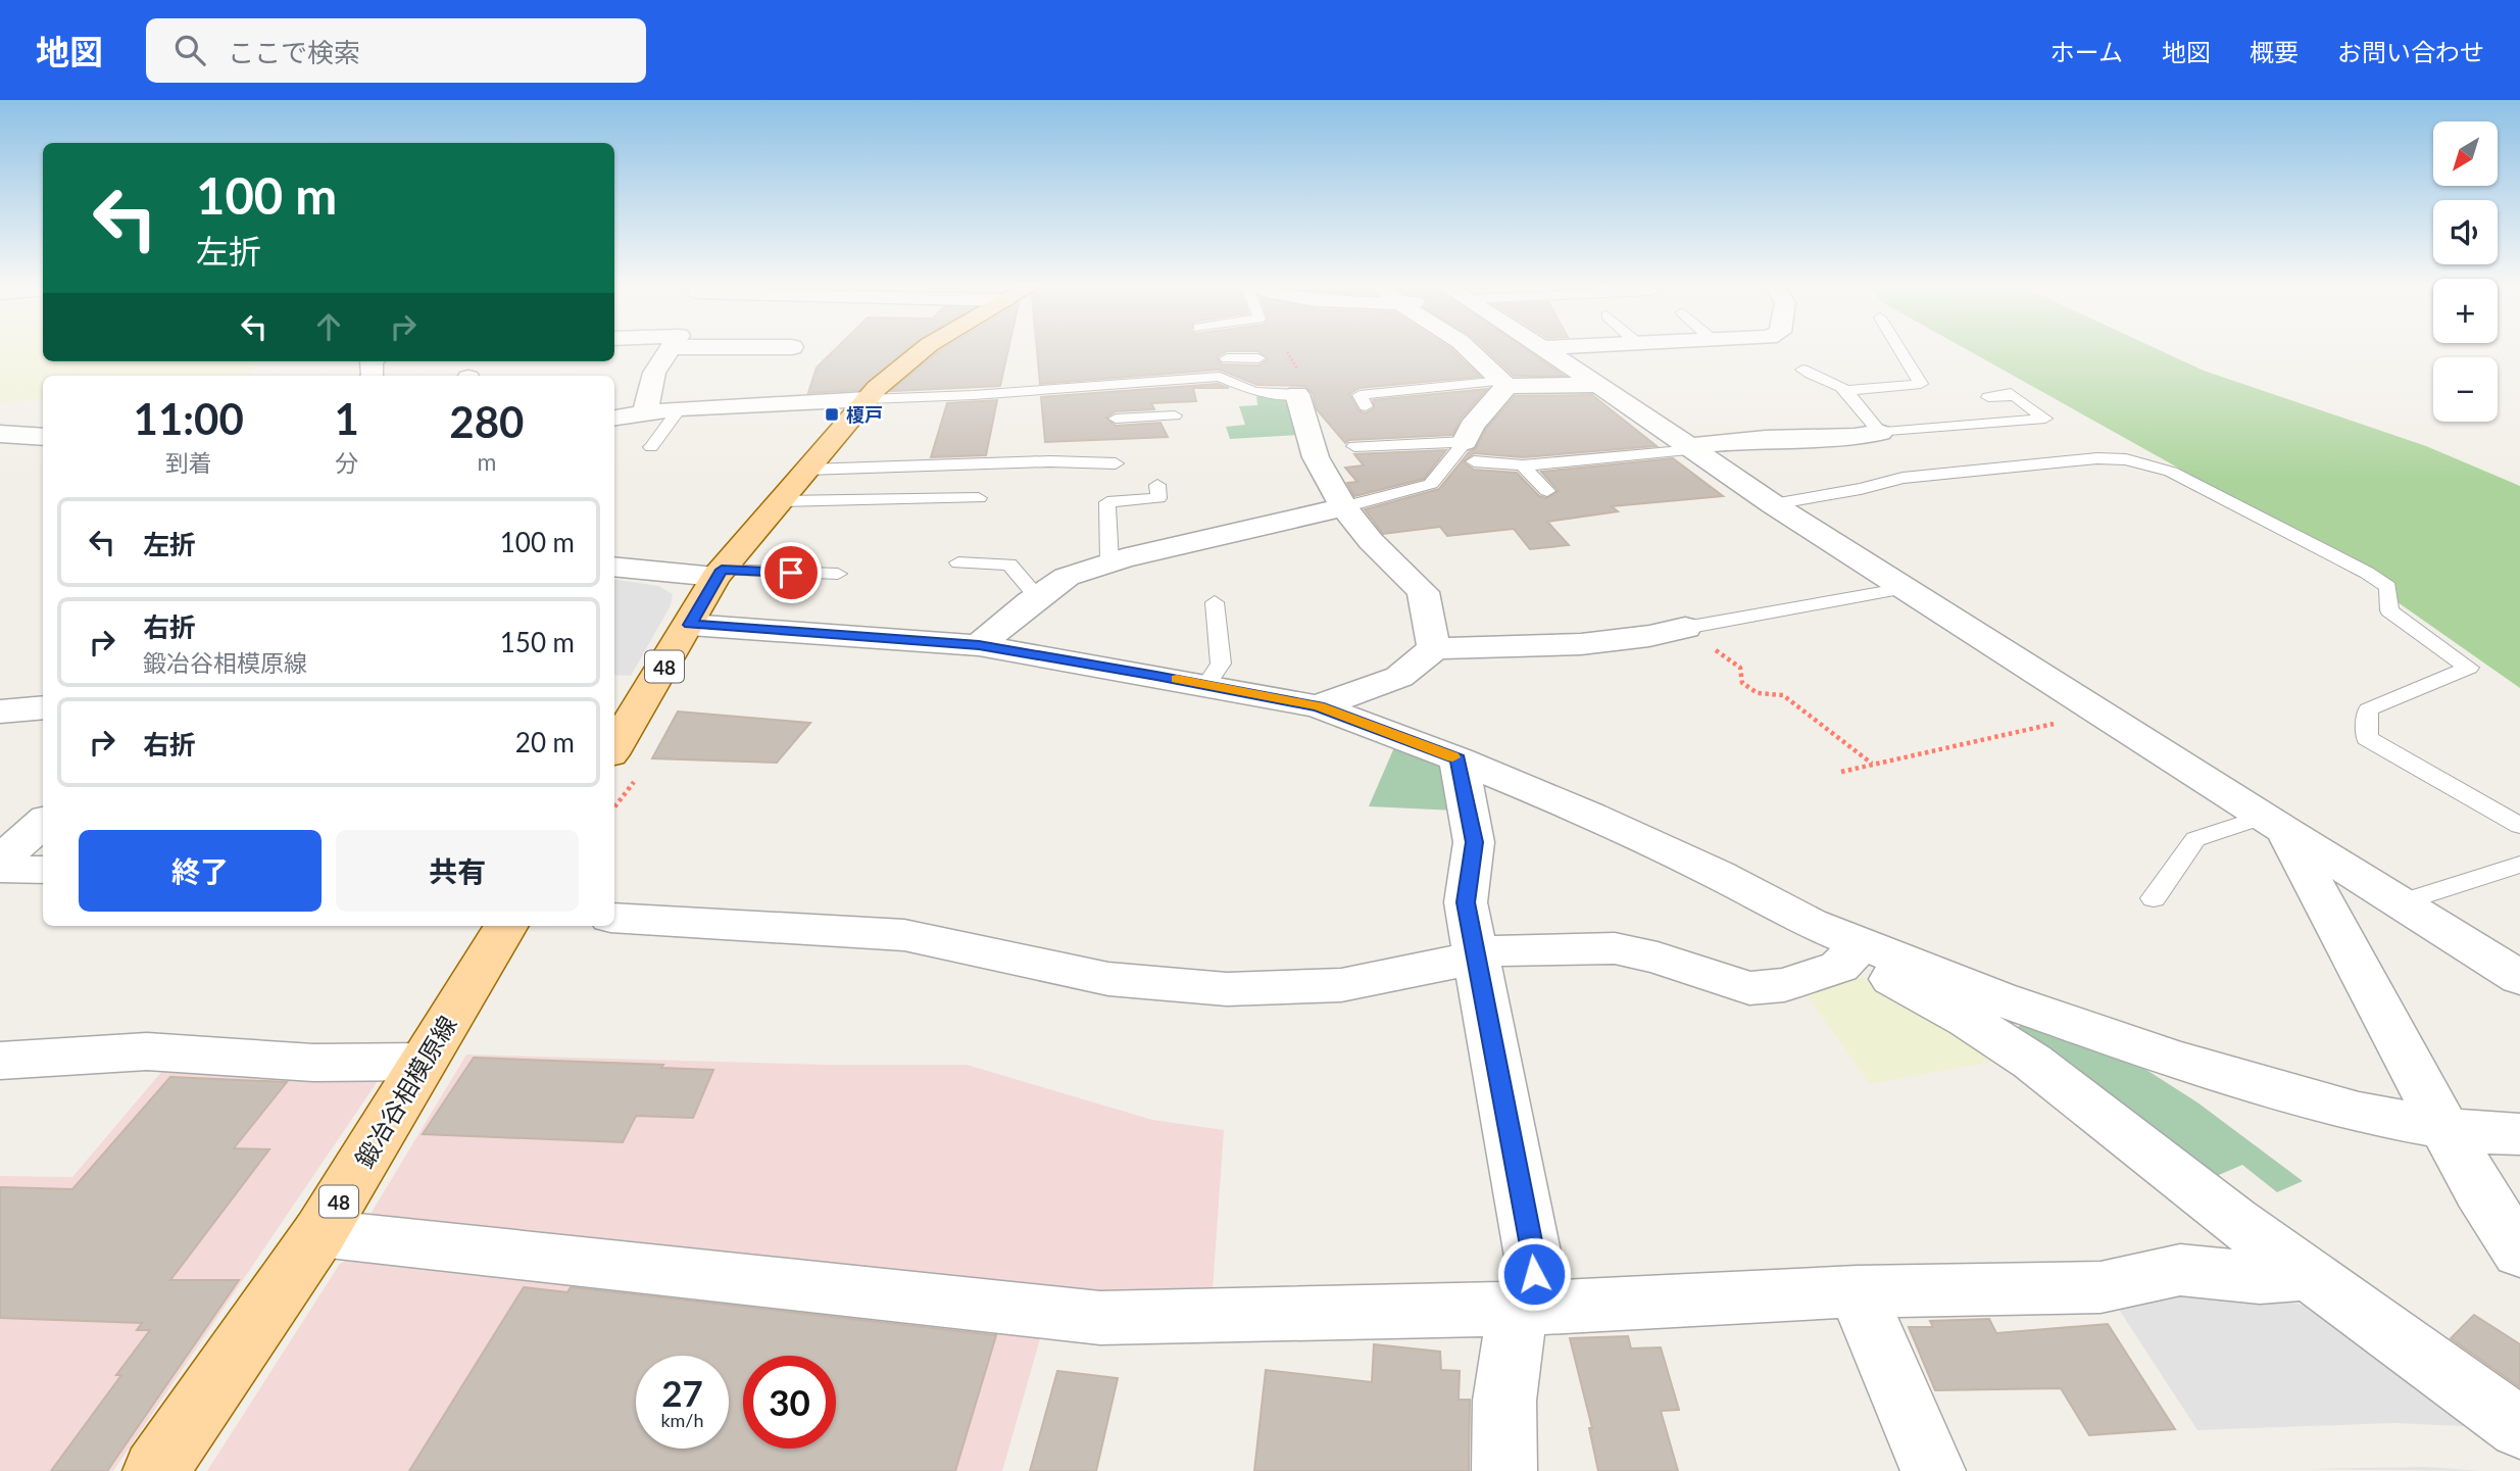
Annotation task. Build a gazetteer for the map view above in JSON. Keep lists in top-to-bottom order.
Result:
{
  "streets": {
    "main road": ["48", "鍛冶谷相模原線"]
  },
  "places": {
    "transit": ["榎戸"]
  },
  "north": "bottom left",
  "page": {
    "header": "地図",
    "search": "ここで検索",
    "nav": [
      "ホーム",
      "地図",
      "概要",
      "お問い合わせ"
    ],
    "map_buttons": ["+", "−"],
    "turn": ["100 m", "左折"],
    "eta": [
      "11:00",
      "到着",
      "1",
      "分",
      "280",
      "m"
    ],
    "list": [
      {
        "name": "左折",
        "value": "100 m"
      },
      {
        "name": "右折",
        "note": "鍛冶谷相模原線",
        "value": "150 m"
      },
      {
        "name": "右折",
        "value": "20 m"
      }
    ],
    "buttons": ["終了", "共有"],
    "speed": "27 km/h",
    "limit": "30"
  }
}
